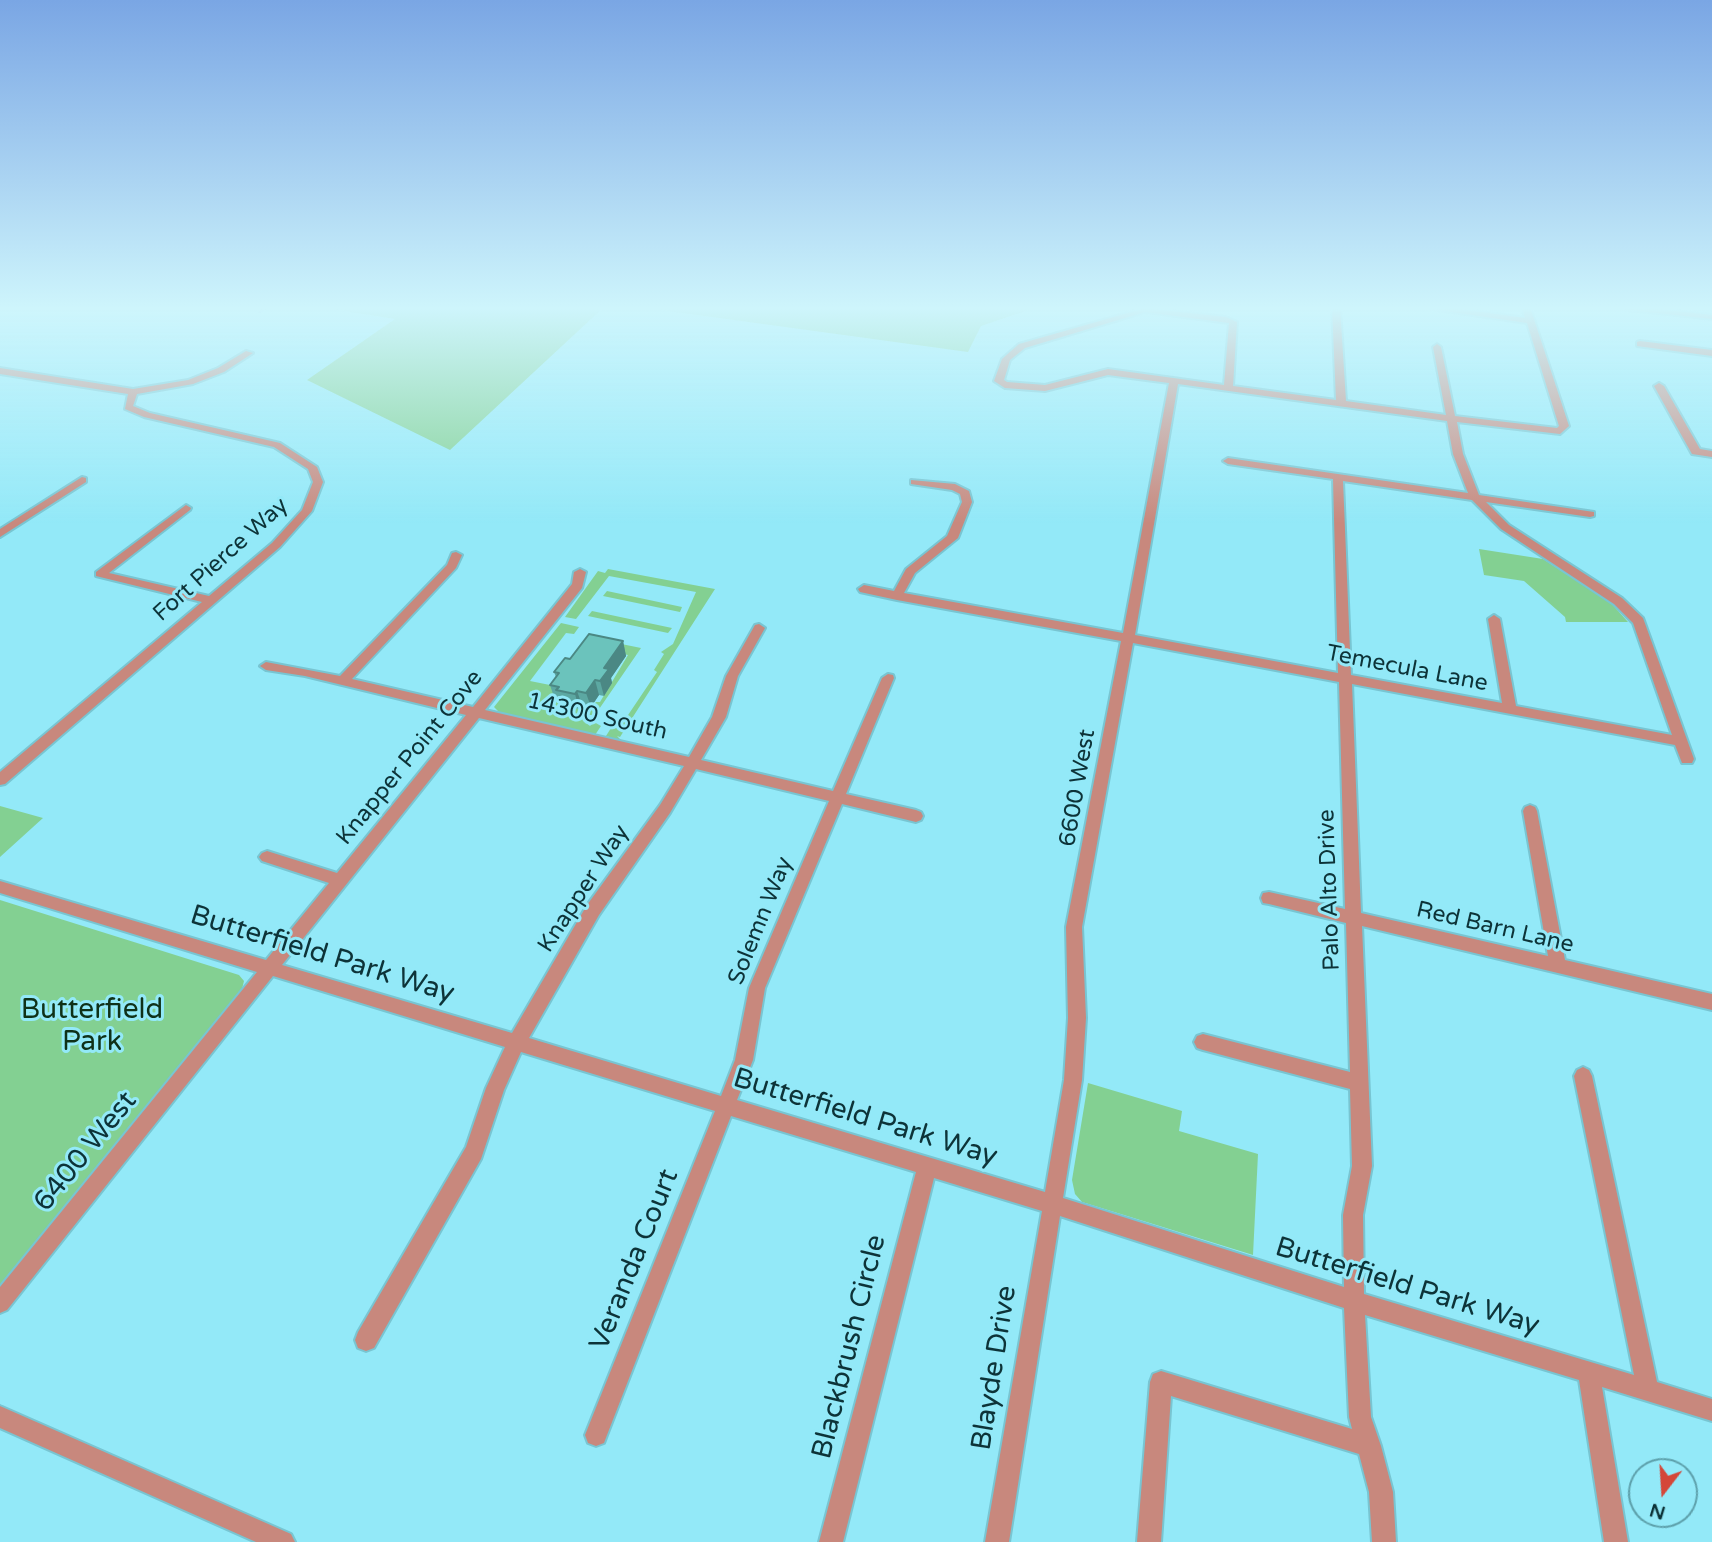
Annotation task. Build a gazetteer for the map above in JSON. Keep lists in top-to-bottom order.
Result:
{
  "streets": {
    "street": [
      "Fort Pierce Way",
      "Temecula Lane",
      "14300 South",
      "Knapper Point Cove",
      "6600 West",
      "Knapper Way",
      "Palo Alto Drive",
      "Solemn Way",
      "Red Barn Lane",
      "Butterfield Park Way",
      "6400 West",
      "Veranda Court",
      "Blackbrush Circle",
      "Blayde Drive"
    ]
  },
  "crossings": [
    ["Temecula Lane", "6600 West"],
    ["Temecula Lane", "Palo Alto Drive"],
    ["14300 South", "Knapper Point Cove"],
    ["14300 South", "Knapper Way"],
    ["14300 South", "Solemn Way"],
    ["Knapper Point Cove", "Butterfield Park Way"],
    ["Knapper Point Cove", "6400 West"],
    ["6600 West", "Butterfield Park Way"],
    ["6600 West", "Blayde Drive"],
    ["Knapper Way", "Butterfield Park Way"],
    ["Palo Alto Drive", "Red Barn Lane"],
    ["Palo Alto Drive", "Butterfield Park Way"],
    ["Solemn Way", "Butterfield Park Way"],
    ["Solemn Way", "Veranda Court"],
    ["Butterfield Park Way", "6400 West"],
    ["Butterfield Park Way", "Veranda Court"],
    ["Butterfield Park Way", "Blackbrush Circle"],
    ["Butterfield Park Way", "Blayde Drive"]
  ],
  "parks": ["Butterfield Park"],
  "north": "bottom"
}
